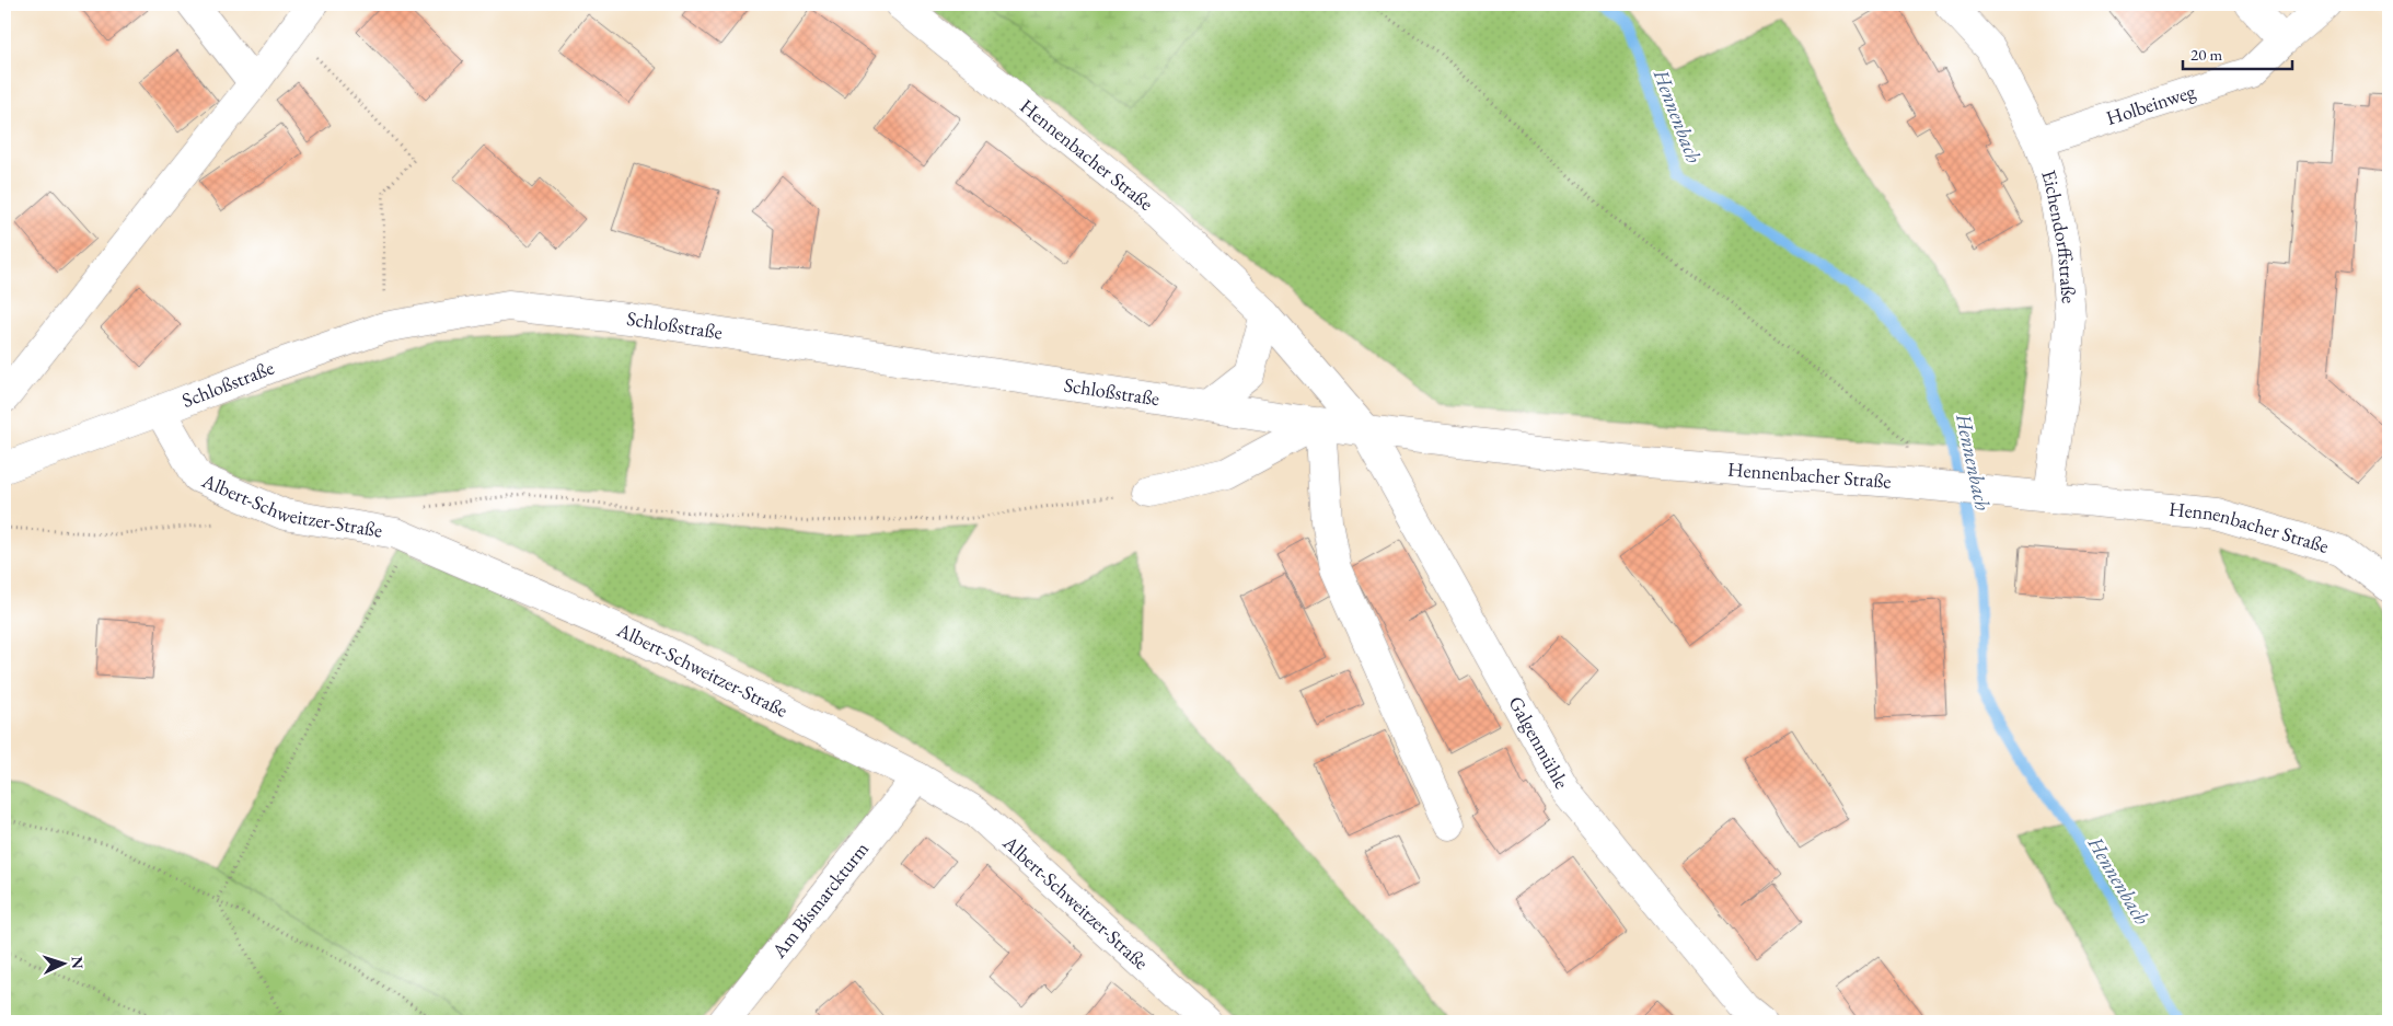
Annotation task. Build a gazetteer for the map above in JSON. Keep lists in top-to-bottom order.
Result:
{
  "streets": {
    "street": [
      "Holbeinweg",
      "Hennenbacher Straße",
      "Eichendorffstraße",
      "Schloßstraße",
      "Albert-Schweitzer-Straße",
      "Galgenmühle",
      "Am Bismarckturm"
    ]
  },
  "crossings": [
    ["Holbeinweg", "Eichendorffstraße"],
    ["Hennenbacher Straße", "Eichendorffstraße"],
    ["Hennenbacher Straße", "Schloßstraße"],
    ["Hennenbacher Straße", "Galgenmühle"],
    ["Schloßstraße", "Albert-Schweitzer-Straße"],
    ["Schloßstraße", "Galgenmühle"],
    ["Albert-Schweitzer-Straße", "Am Bismarckturm"]
  ],
  "water": ["Hennenbach"],
  "scale_bar": "20 m",
  "north": "right"
}
